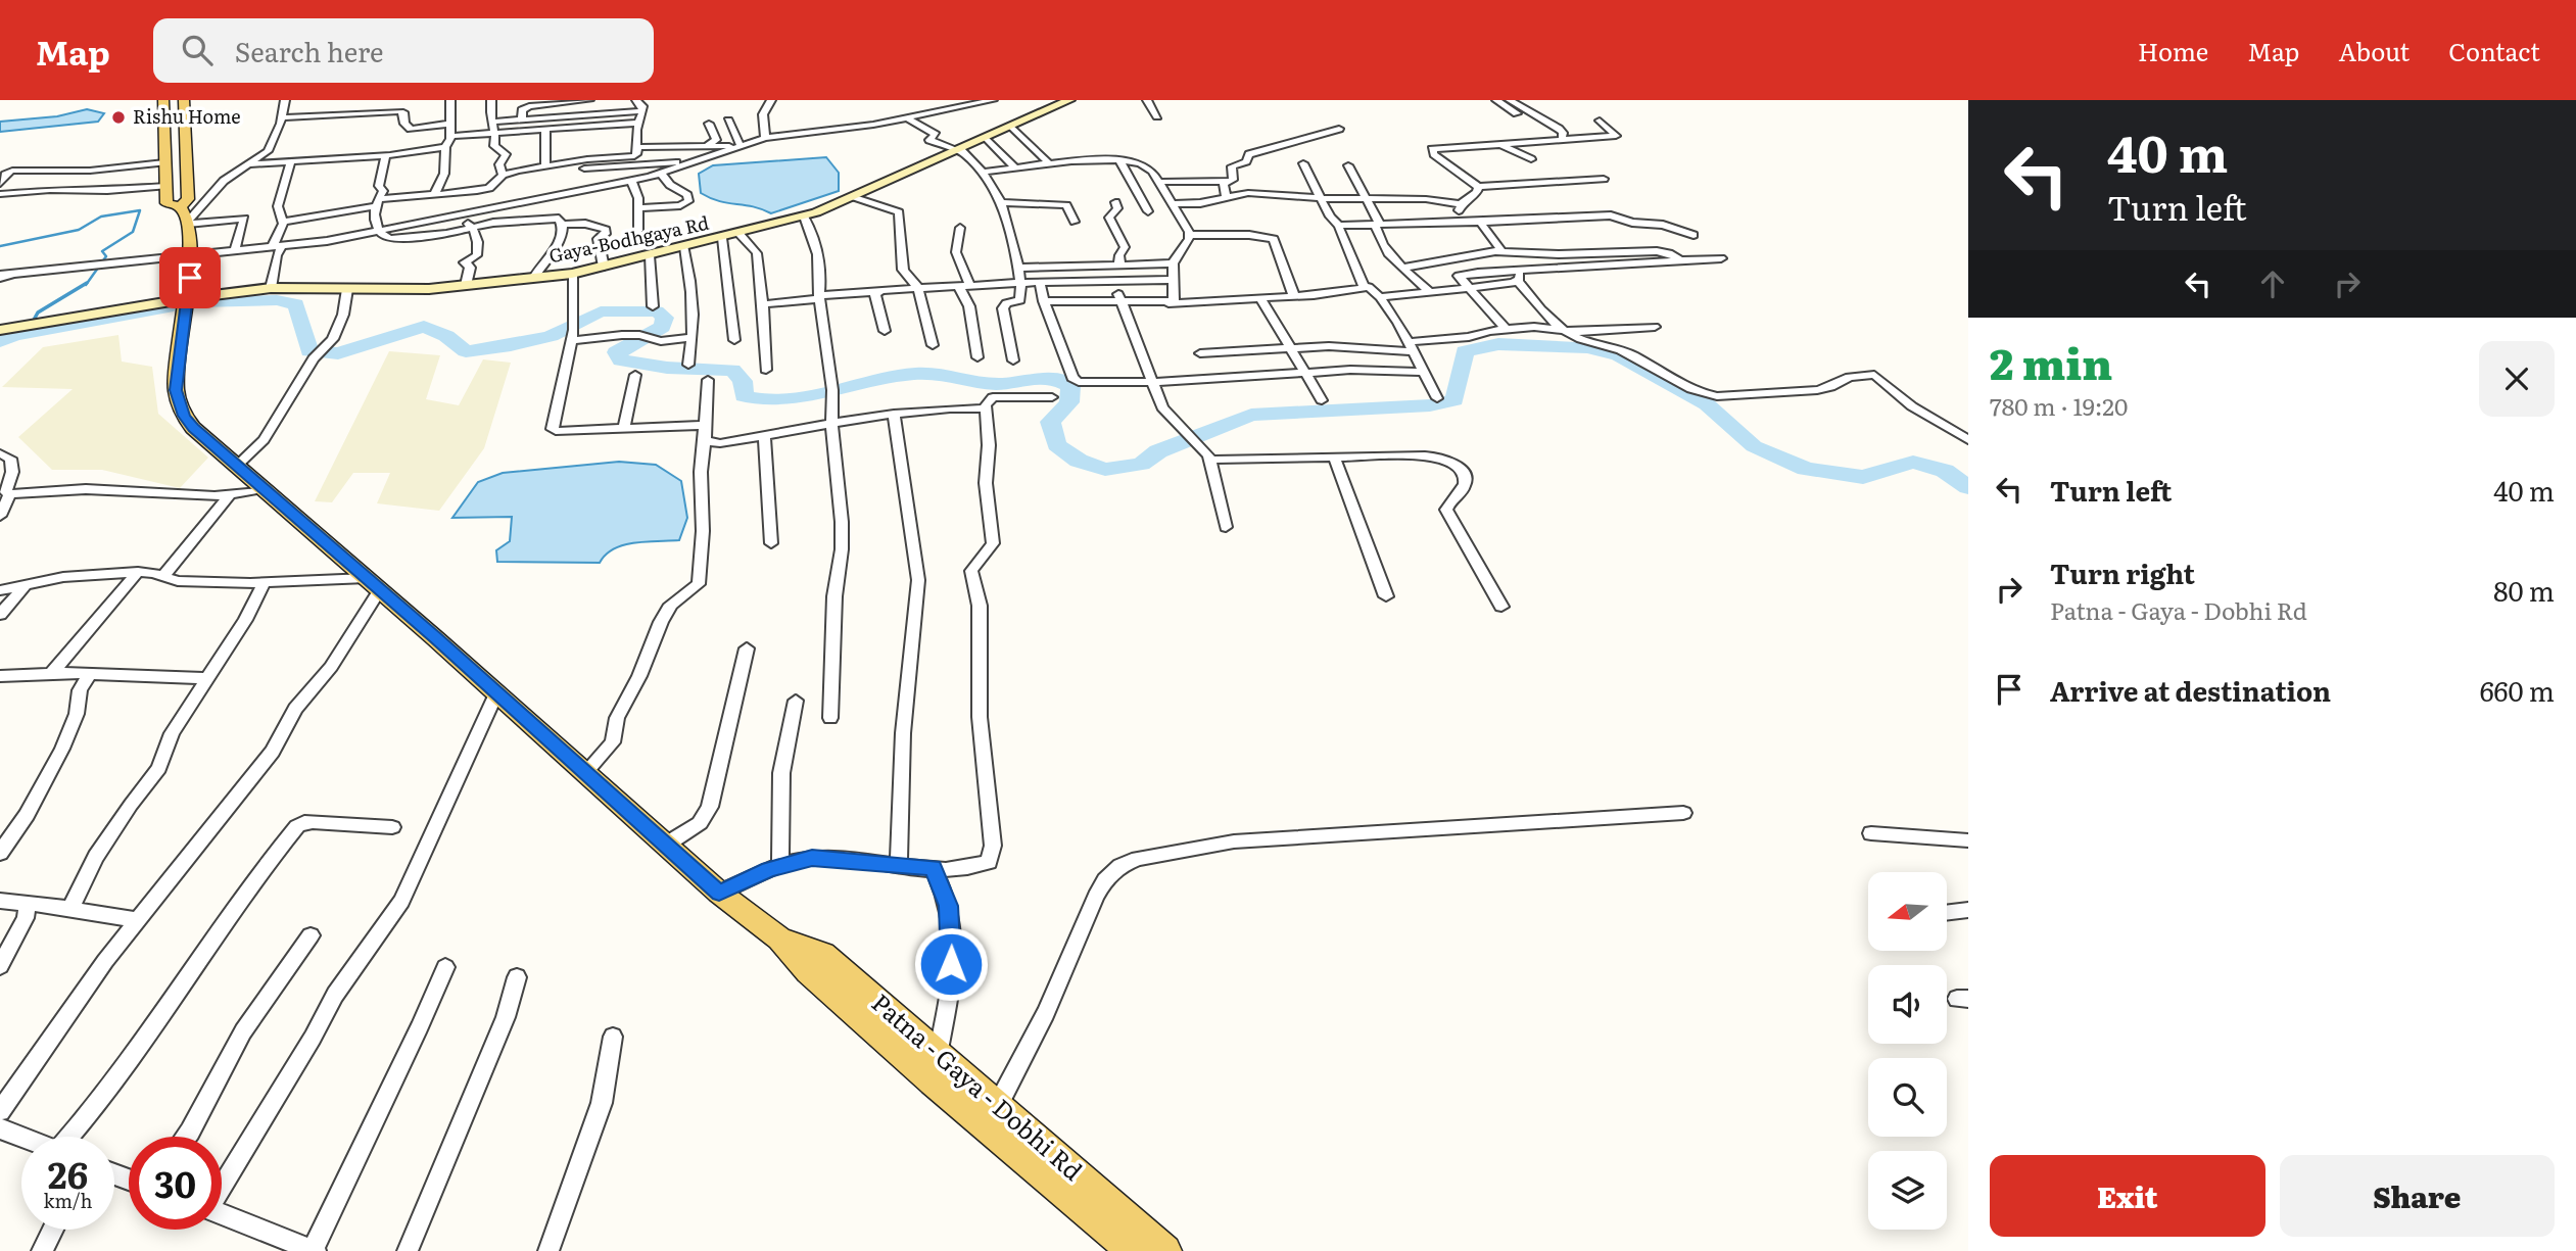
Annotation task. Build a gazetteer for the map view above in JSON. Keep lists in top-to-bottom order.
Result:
{
  "streets": {
    "main road": ["Patna - Gaya - Dobhi Rd"],
    "street": ["Gaya-Bodhgaya Rd"]
  },
  "crossings": [
    ["Gaya-Bodhgaya Rd", "Patna - Gaya - Dobhi Rd"]
  ],
  "places": ["Rishu Home"],
  "north": "left",
  "page": {
    "header": "Map",
    "search": "Search here",
    "nav": [
      "Home",
      "Map",
      "About",
      "Contact"
    ],
    "turn": ["40 m", "Turn left"],
    "heading": ["2 min", "780 m · 19:20"],
    "list": [
      {
        "name": "Turn left",
        "value": "40 m"
      },
      {
        "name": "Turn right",
        "note": "Patna - Gaya - Dobhi Rd",
        "value": "80 m"
      },
      {
        "name": "Arrive at destination",
        "value": "660 m"
      }
    ],
    "speed": "26 km/h",
    "limit": "30",
    "buttons": ["Exit", "Share"]
  }
}
